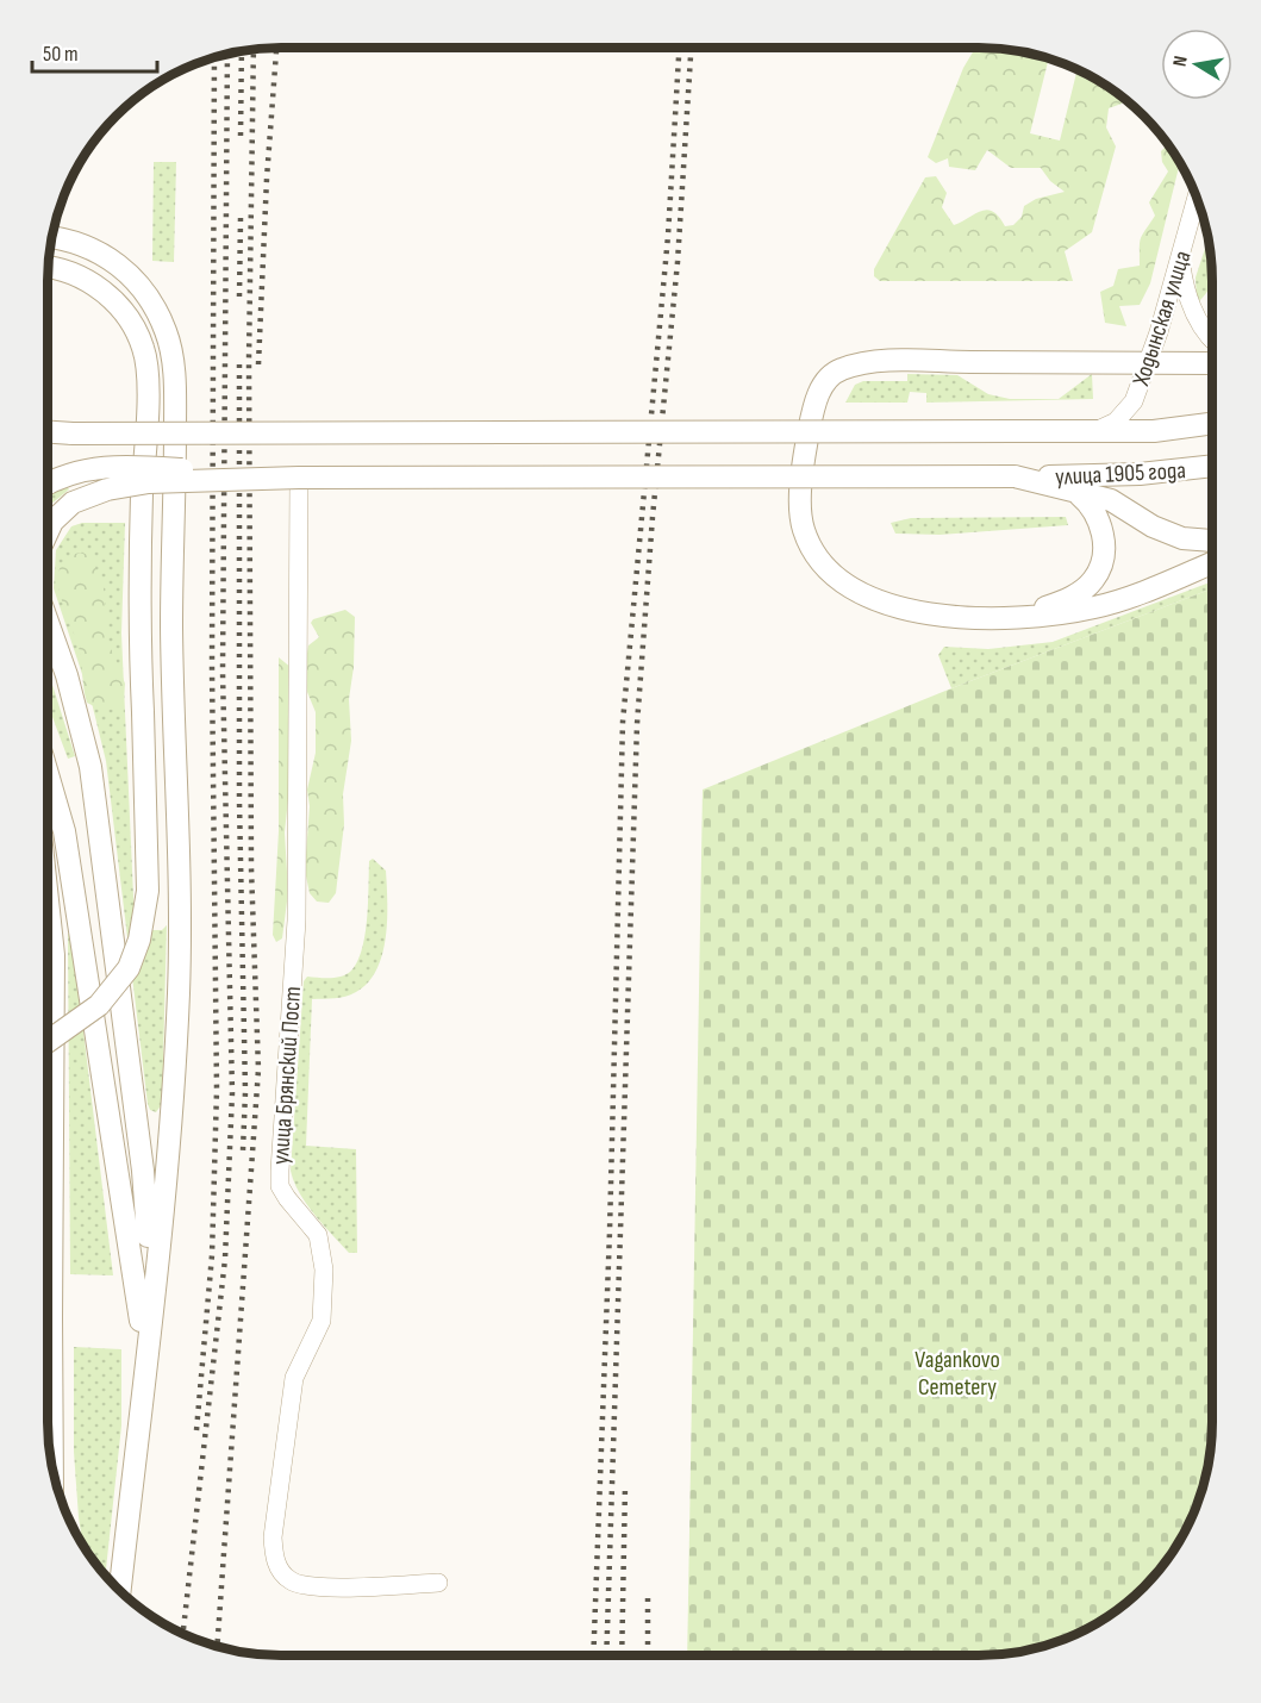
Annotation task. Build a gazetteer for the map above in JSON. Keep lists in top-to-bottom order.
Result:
{
  "streets": {
    "main road": ["улица 1905 года"],
    "street": ["Ходынская улица", "улица Брянский Пост"]
  },
  "crossings": [
    ["Ходынская улица", "улица 1905 года"]
  ],
  "parks": ["Vagankovo Cemetery"],
  "scale_bar": "50 m",
  "north": "left"
}
